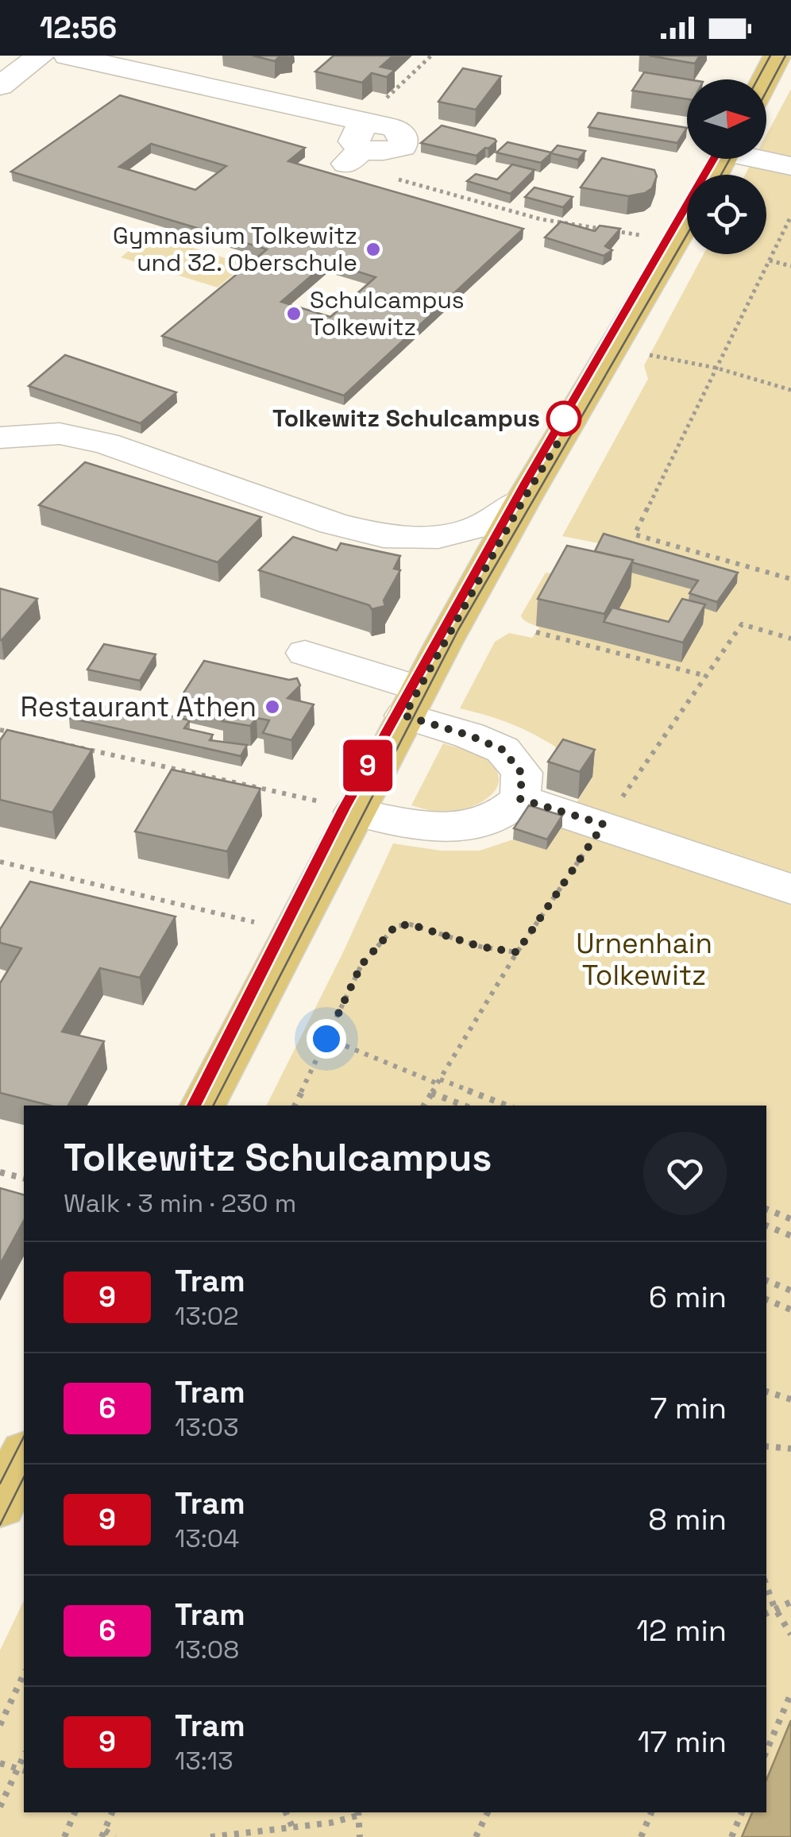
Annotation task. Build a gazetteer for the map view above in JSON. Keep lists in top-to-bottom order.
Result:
{
  "parks": ["Urnenhain Tolkewitz"],
  "places": [
    "Gymnasium Tolkewitz und 32. Oberschule",
    "Schulcampus Tolkewitz",
    "Tolkewitz Schulcampus",
    "Restaurant Athen"
  ],
  "lines": ["tram line 9"],
  "north": "right",
  "page": {
    "status": "12:56",
    "on_map": "9",
    "heading": ["Tolkewitz Schulcampus", "Walk · 3 min · 230 m"],
    "list": [
      {
        "mark": "9",
        "name": "Tram",
        "note": "13:02",
        "value": "6 min"
      },
      {
        "mark": "6",
        "name": "Tram",
        "note": "13:03",
        "value": "7 min"
      },
      {
        "mark": "9",
        "name": "Tram",
        "note": "13:04",
        "value": "8 min"
      },
      {
        "mark": "6",
        "name": "Tram",
        "note": "13:08",
        "value": "12 min"
      },
      {
        "mark": "9",
        "name": "Tram",
        "note": "13:13",
        "value": "17 min"
      }
    ]
  }
}
